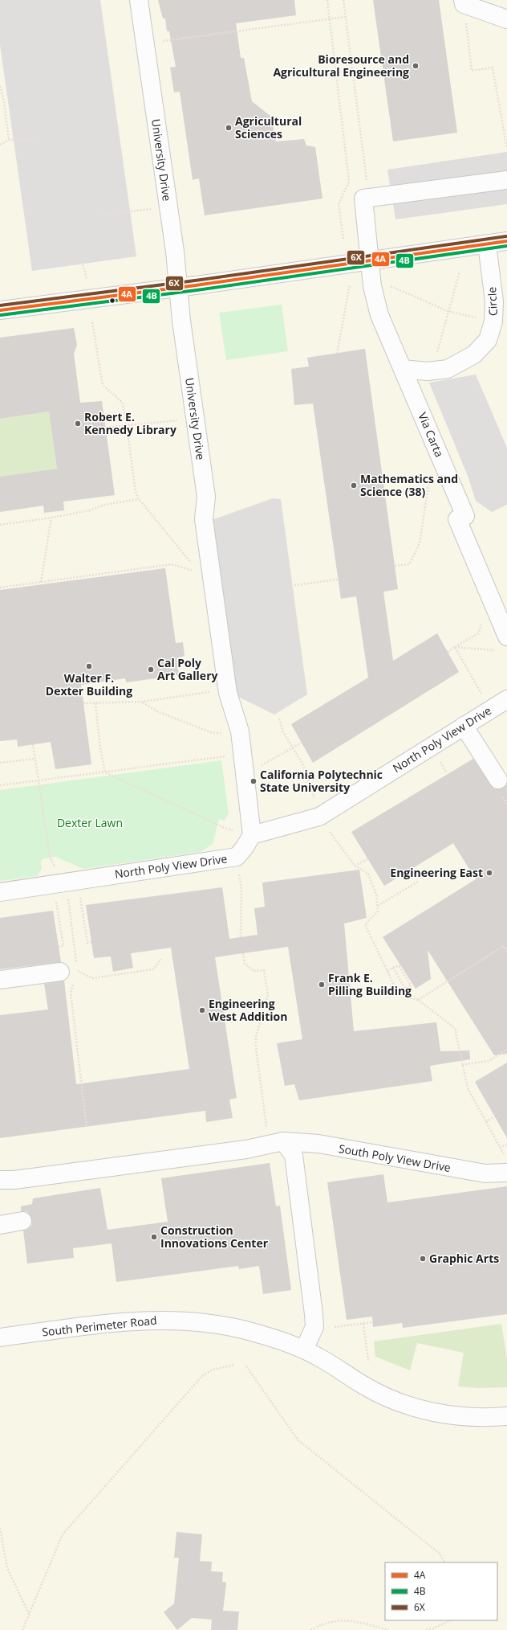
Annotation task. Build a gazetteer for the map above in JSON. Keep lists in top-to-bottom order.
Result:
{
  "streets": {
    "street": [
      "University Drive",
      "Circle",
      "Via Carta",
      "North Poly View Drive",
      "South Poly View Drive",
      "South Perimeter Road"
    ]
  },
  "crossings": [
    ["University Drive", "North Poly View Drive"],
    ["Circle", "Via Carta"]
  ],
  "parks": ["Dexter Lawn"],
  "places": [
    "Bioresource and Agricultural Engineering",
    "Agricultural Sciences",
    "Robert E. Kennedy Library",
    "Mathematics and Science (38)",
    "Walter F. Dexter Building",
    "Cal Poly Art Gallery",
    "California Polytechnic State University",
    "Engineering East",
    "Frank E. Pilling Building",
    "Engineering West Addition",
    "Construction Innovations Center",
    "Graphic Arts"
  ],
  "lines": ["transit line 6X", "transit line 4A", "transit line 4B"],
  "legend": ["4A", "4B", "6X"]
}
